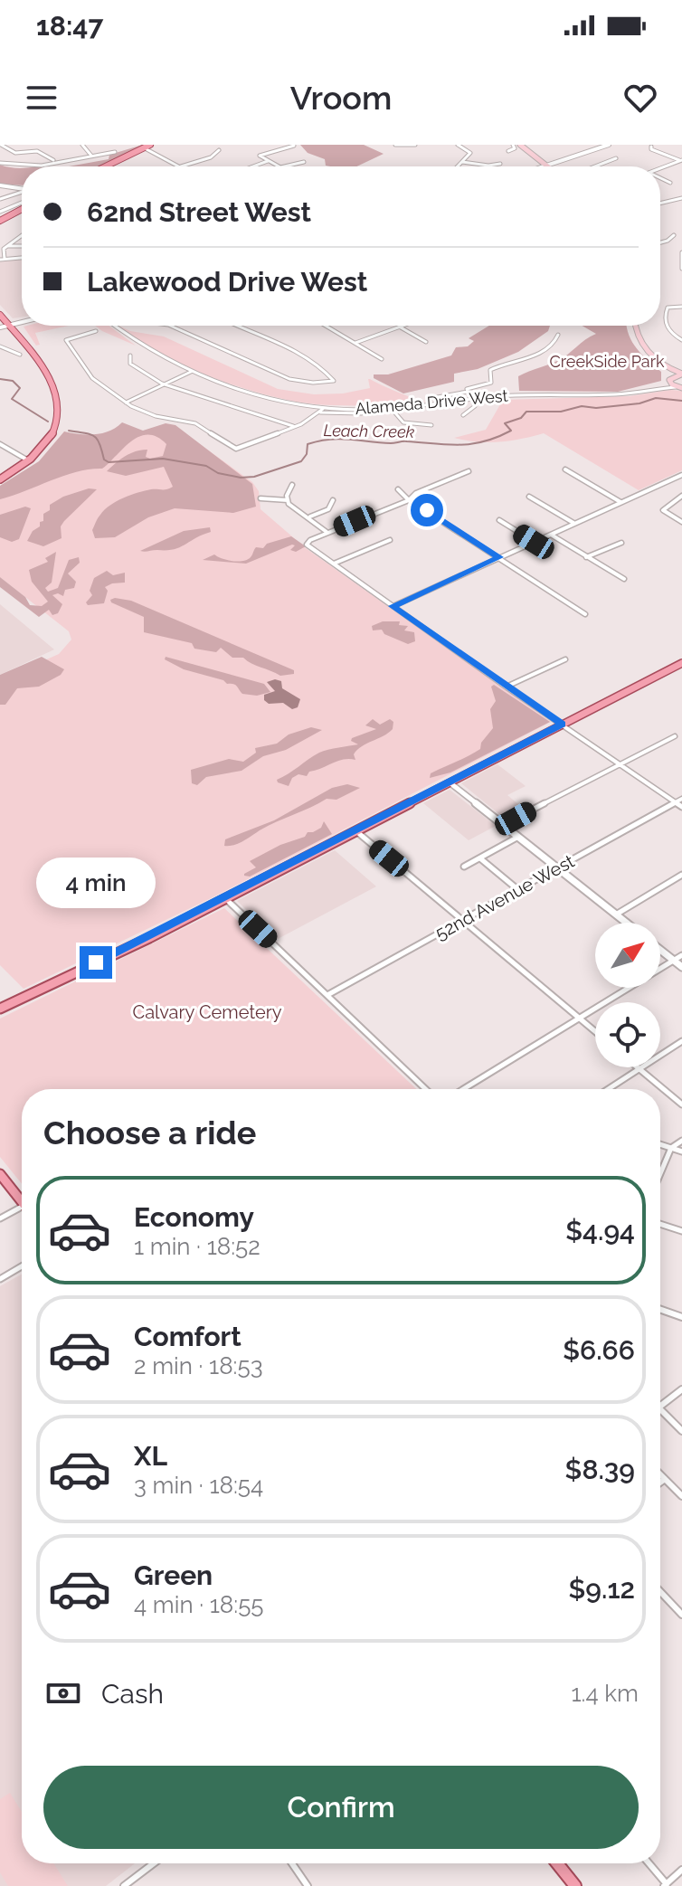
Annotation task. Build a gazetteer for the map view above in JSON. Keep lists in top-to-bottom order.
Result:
{
  "streets": {
    "street": ["Alameda Drive West", "52nd Avenue West"]
  },
  "water": ["Leach Creek"],
  "parks": ["CreekSide Park", "Calvary Cemetery"],
  "north": "top right",
  "page": {
    "status": "18:47",
    "header": "Vroom",
    "banner": ["62nd Street West", "Lakewood Drive West"],
    "bubble": "4 min",
    "heading": "Choose a ride",
    "list": [
      {
        "name": "Economy",
        "note": "1 min · 18:52",
        "value": "$4.94"
      },
      {
        "name": "Comfort",
        "note": "2 min · 18:53",
        "value": "$6.66"
      },
      {
        "name": "XL",
        "note": "3 min · 18:54",
        "value": "$8.39"
      },
      {
        "name": "Green",
        "note": "4 min · 18:55",
        "value": "$9.12"
      }
    ],
    "pay": ["Cash", "1.4 km"],
    "buttons": "Confirm"
  }
}
